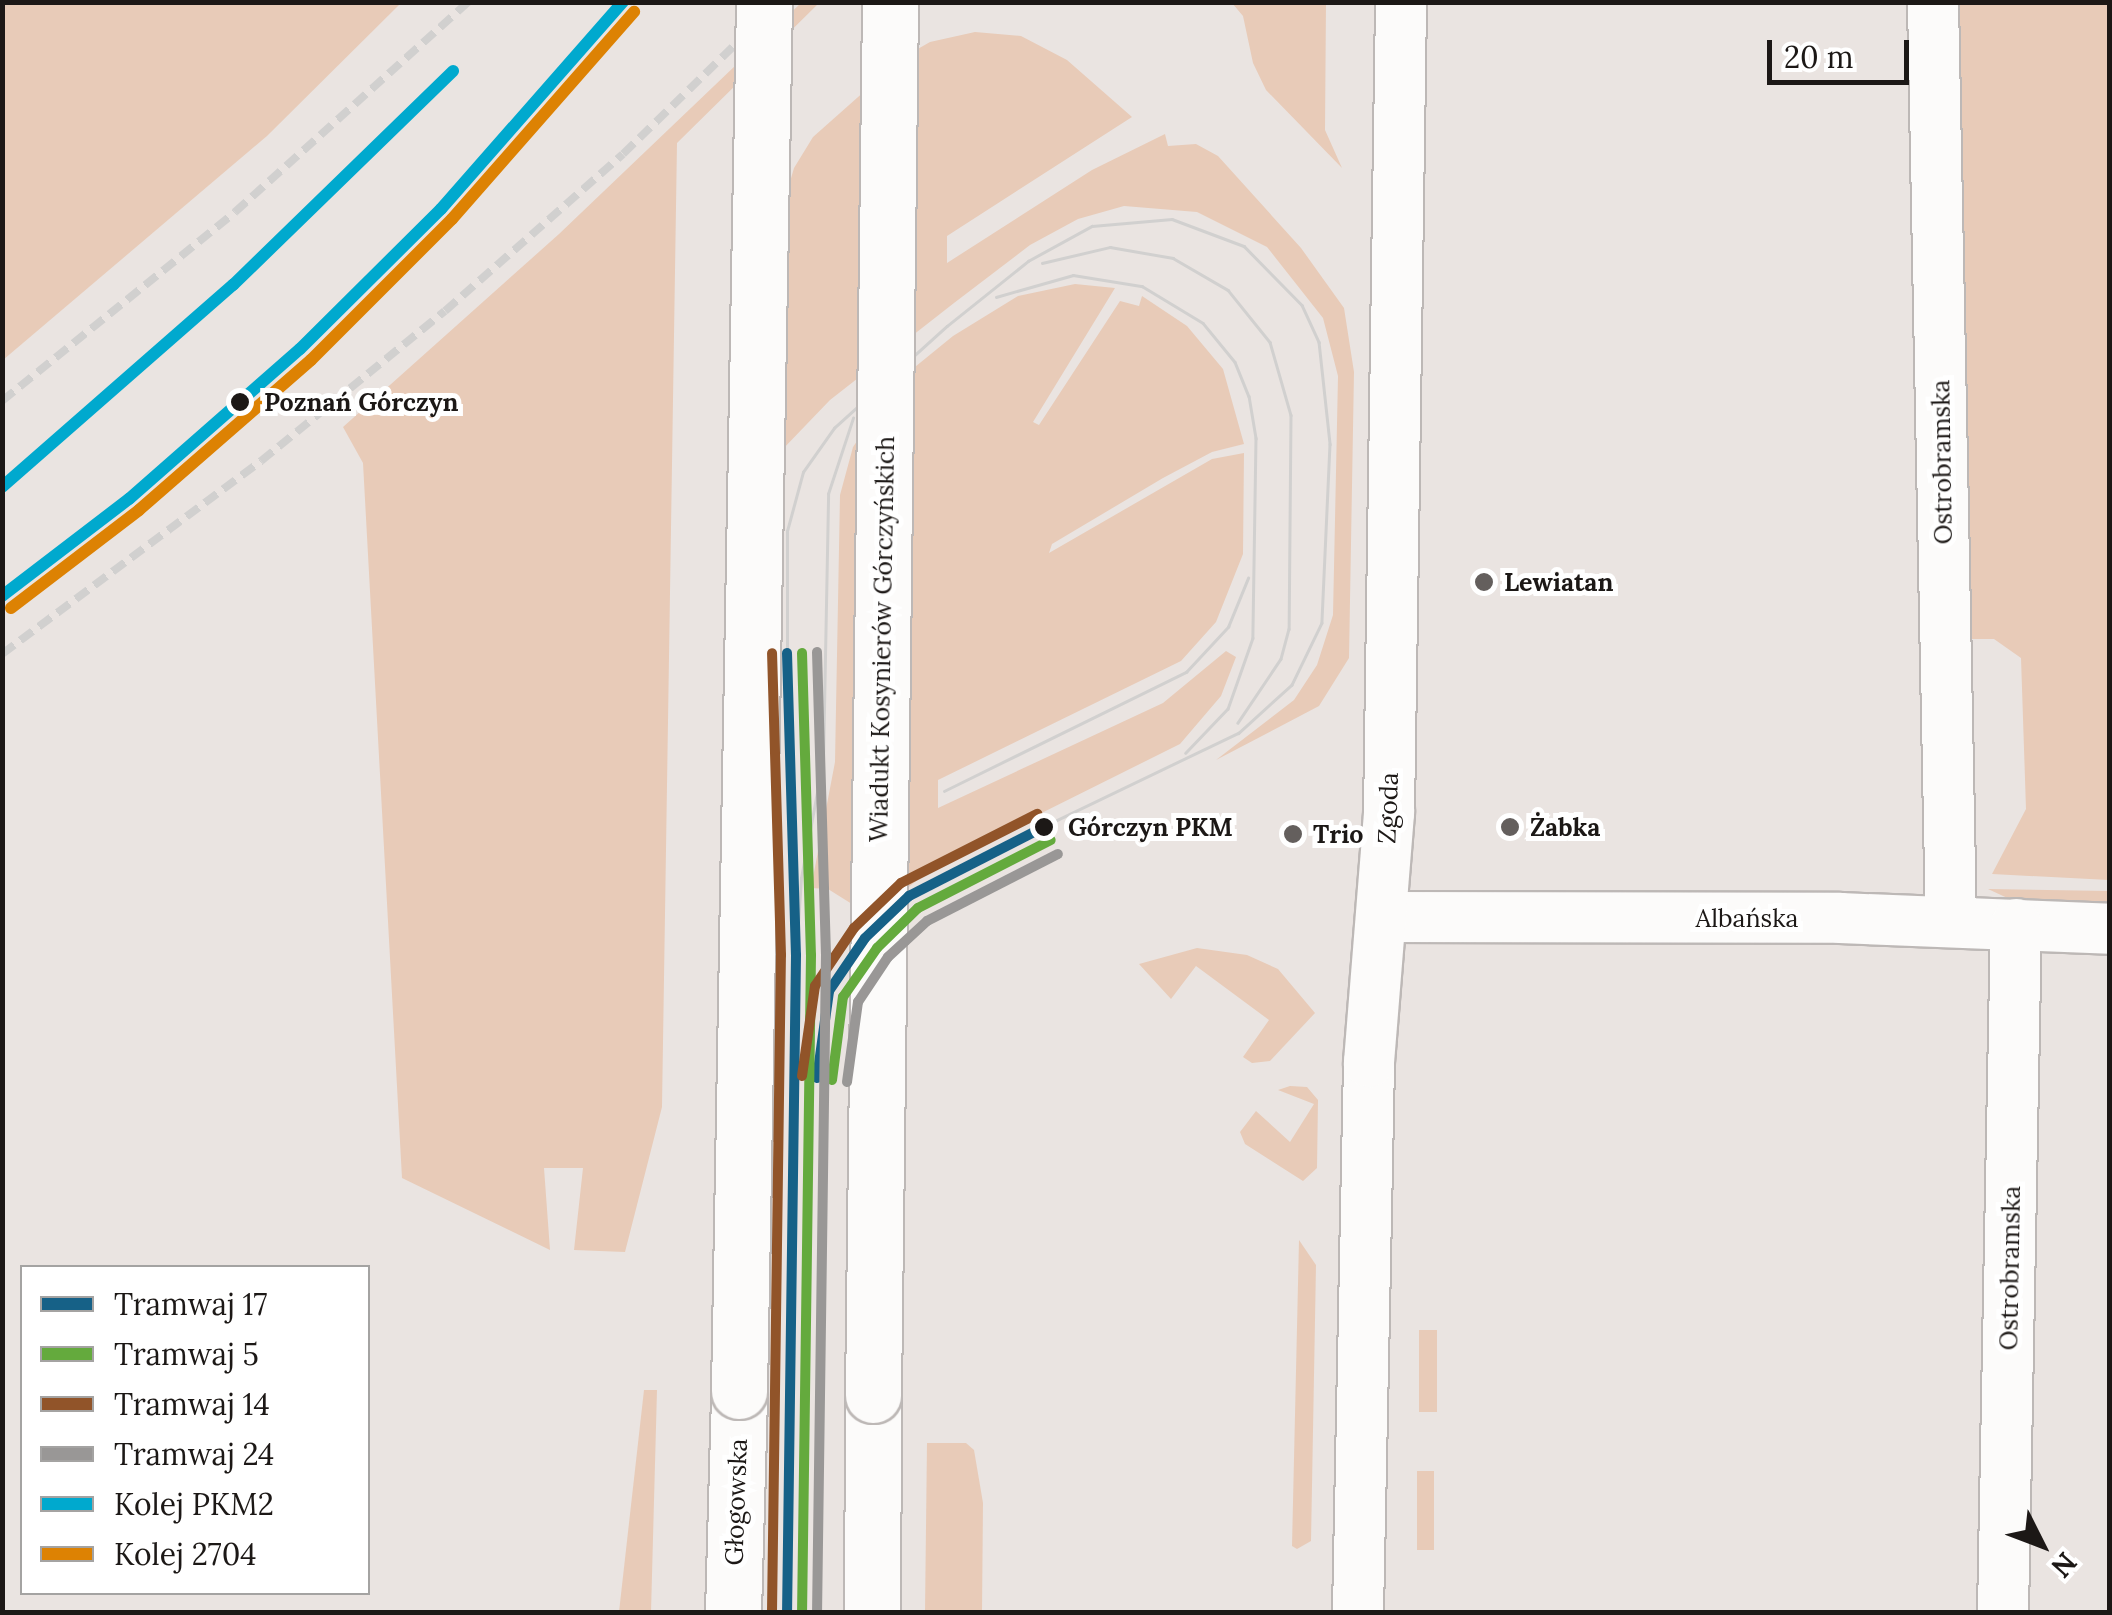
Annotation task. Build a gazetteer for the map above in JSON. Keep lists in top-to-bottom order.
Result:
{
  "streets": {
    "main road": ["Wiadukt Kosynierów Górczyńskich", "Głogowska"],
    "street": ["Ostrobramska", "Zgoda", "Albańska"]
  },
  "crossings": [
    ["Ostrobramska", "Albańska"],
    ["Zgoda", "Albańska"]
  ],
  "places": [
    "Poznań Górczyn",
    "Lewiatan",
    "Górczyn PKM",
    "Żabka",
    "Trio"
  ],
  "lines": [
    "rail line PKM2",
    "rail line 2704",
    "tram line 24",
    "tram line 17",
    "tram line 5",
    "tram line 14"
  ],
  "legend": [
    "Tramwaj 17",
    "Tramwaj 5",
    "Tramwaj 14",
    "Tramwaj 24",
    "Kolej PKM2",
    "Kolej 2704"
  ],
  "scale_bar": "20 m",
  "north": "bottom right"
}
